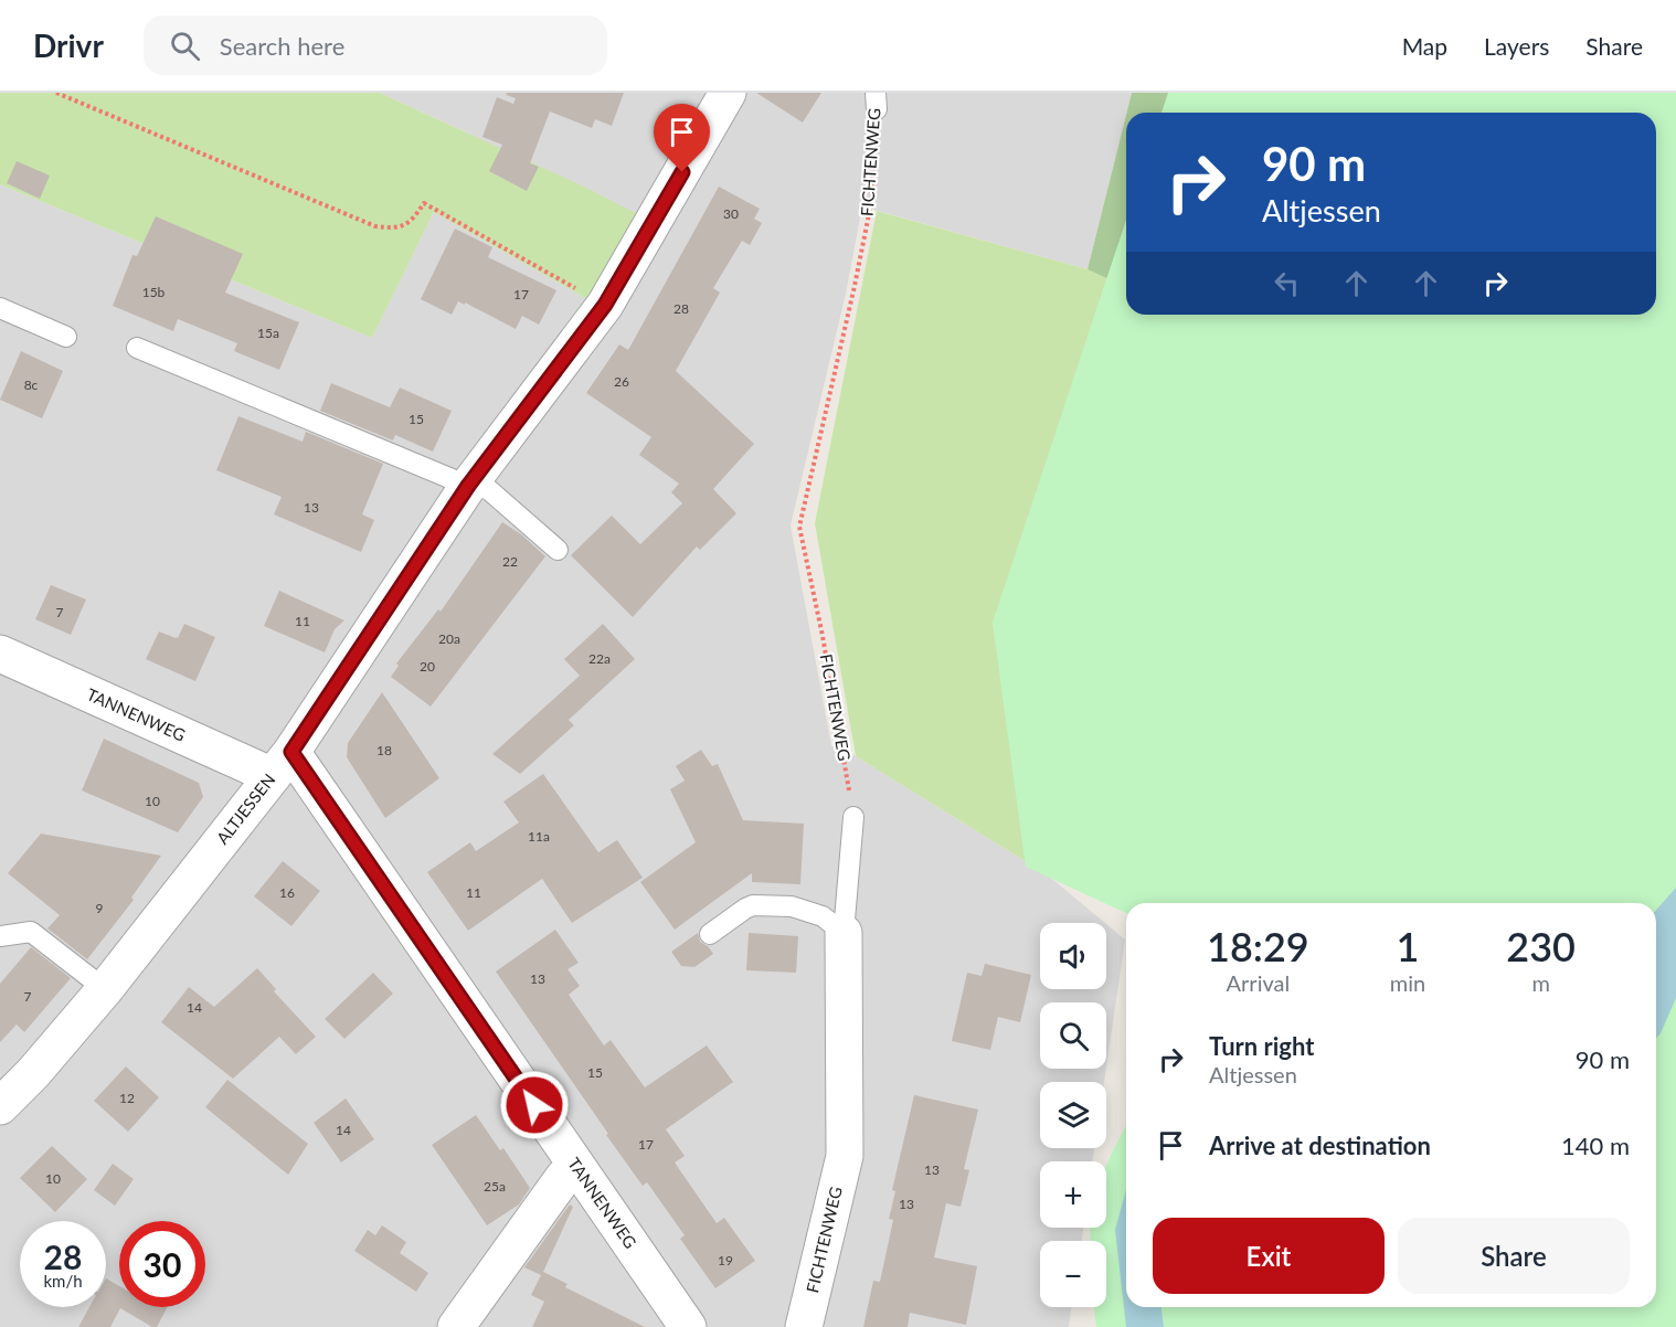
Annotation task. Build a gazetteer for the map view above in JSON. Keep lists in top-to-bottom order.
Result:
{
  "streets": {
    "street": ["FICHTENWEG", "TANNENWEG", "ALTJESSEN"]
  },
  "crossings": [
    ["TANNENWEG", "ALTJESSEN"]
  ],
  "house_numbers": [
    "30",
    "15b",
    "17",
    "28",
    "15a",
    "26",
    "8c",
    "15",
    "13",
    "22",
    "7",
    "11",
    "20a",
    "22a",
    "20",
    "18",
    "10",
    "11a",
    "16",
    "11",
    "9",
    "13",
    "7",
    "14",
    "15",
    "12",
    "14",
    "17",
    "13",
    "10",
    "25a",
    "13",
    "19"
  ],
  "page": {
    "header": "Drivr",
    "search": "Search here",
    "nav": ["Map", "Layers", "Share"],
    "turn": ["90 m", "Altjessen"],
    "eta": [
      "18:29",
      "Arrival",
      "1",
      "min",
      "230",
      "m"
    ],
    "map_buttons": ["+", "−"],
    "list": [
      {
        "name": "Turn right",
        "note": "Altjessen",
        "value": "90 m"
      },
      {
        "name": "Arrive at destination",
        "value": "140 m"
      }
    ],
    "buttons": ["Exit", "Share"],
    "speed": "28 km/h",
    "limit": "30"
  }
}
